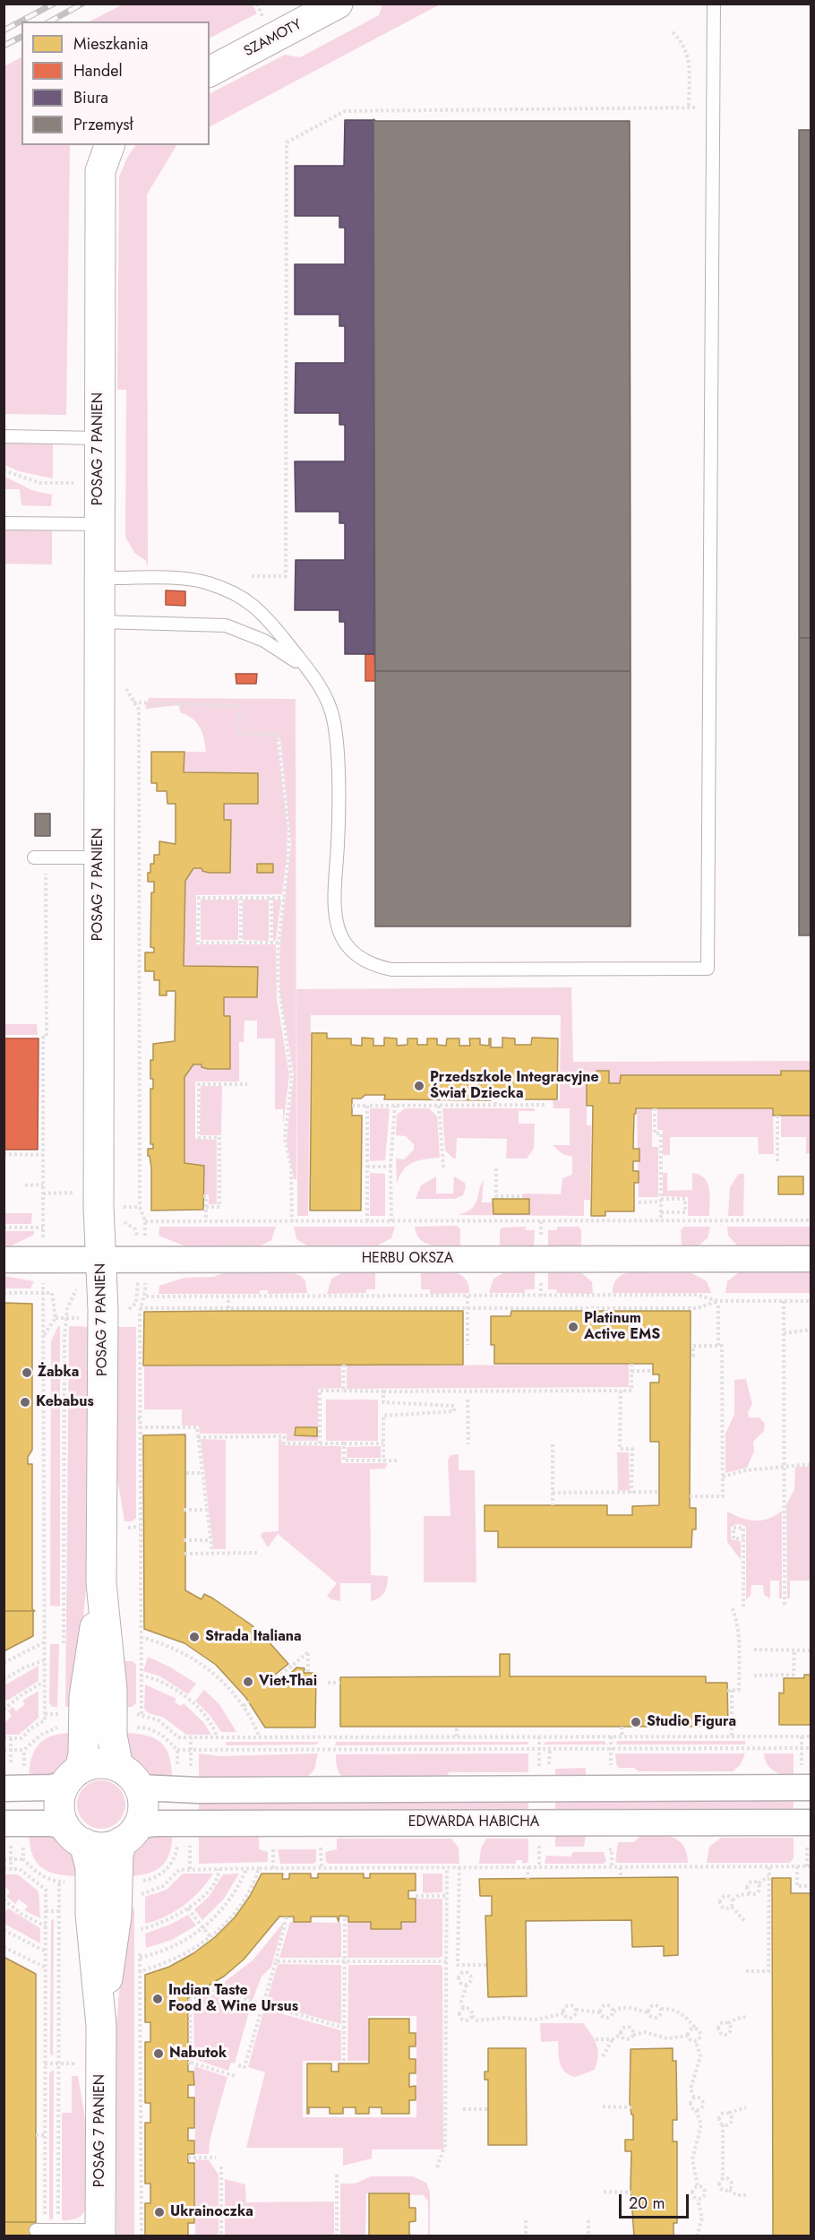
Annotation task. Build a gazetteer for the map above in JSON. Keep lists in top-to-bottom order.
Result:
{
  "streets": {
    "street": [
      "SZAMOTY",
      "POSAG 7 PANIEN",
      "HERBU OKSZA",
      "EDWARDA HABICHA"
    ]
  },
  "crossings": [
    ["POSAG 7 PANIEN", "HERBU OKSZA"],
    ["POSAG 7 PANIEN", "EDWARDA HABICHA"]
  ],
  "places": [
    "Przedszkole Integracyjne Świat Dziecka",
    "Platinum Active EMS",
    "Żabka",
    "Kebabus",
    "Strada Italiana",
    "Viet-Thai",
    "Studio Figura",
    "Indian Taste Food & Wine Ursus",
    "Nabutok",
    "Ukrainoczka"
  ],
  "legend": [
    "Mieszkania",
    "Handel",
    "Biura",
    "Przemysł"
  ],
  "scale_bar": "20 m"
}
